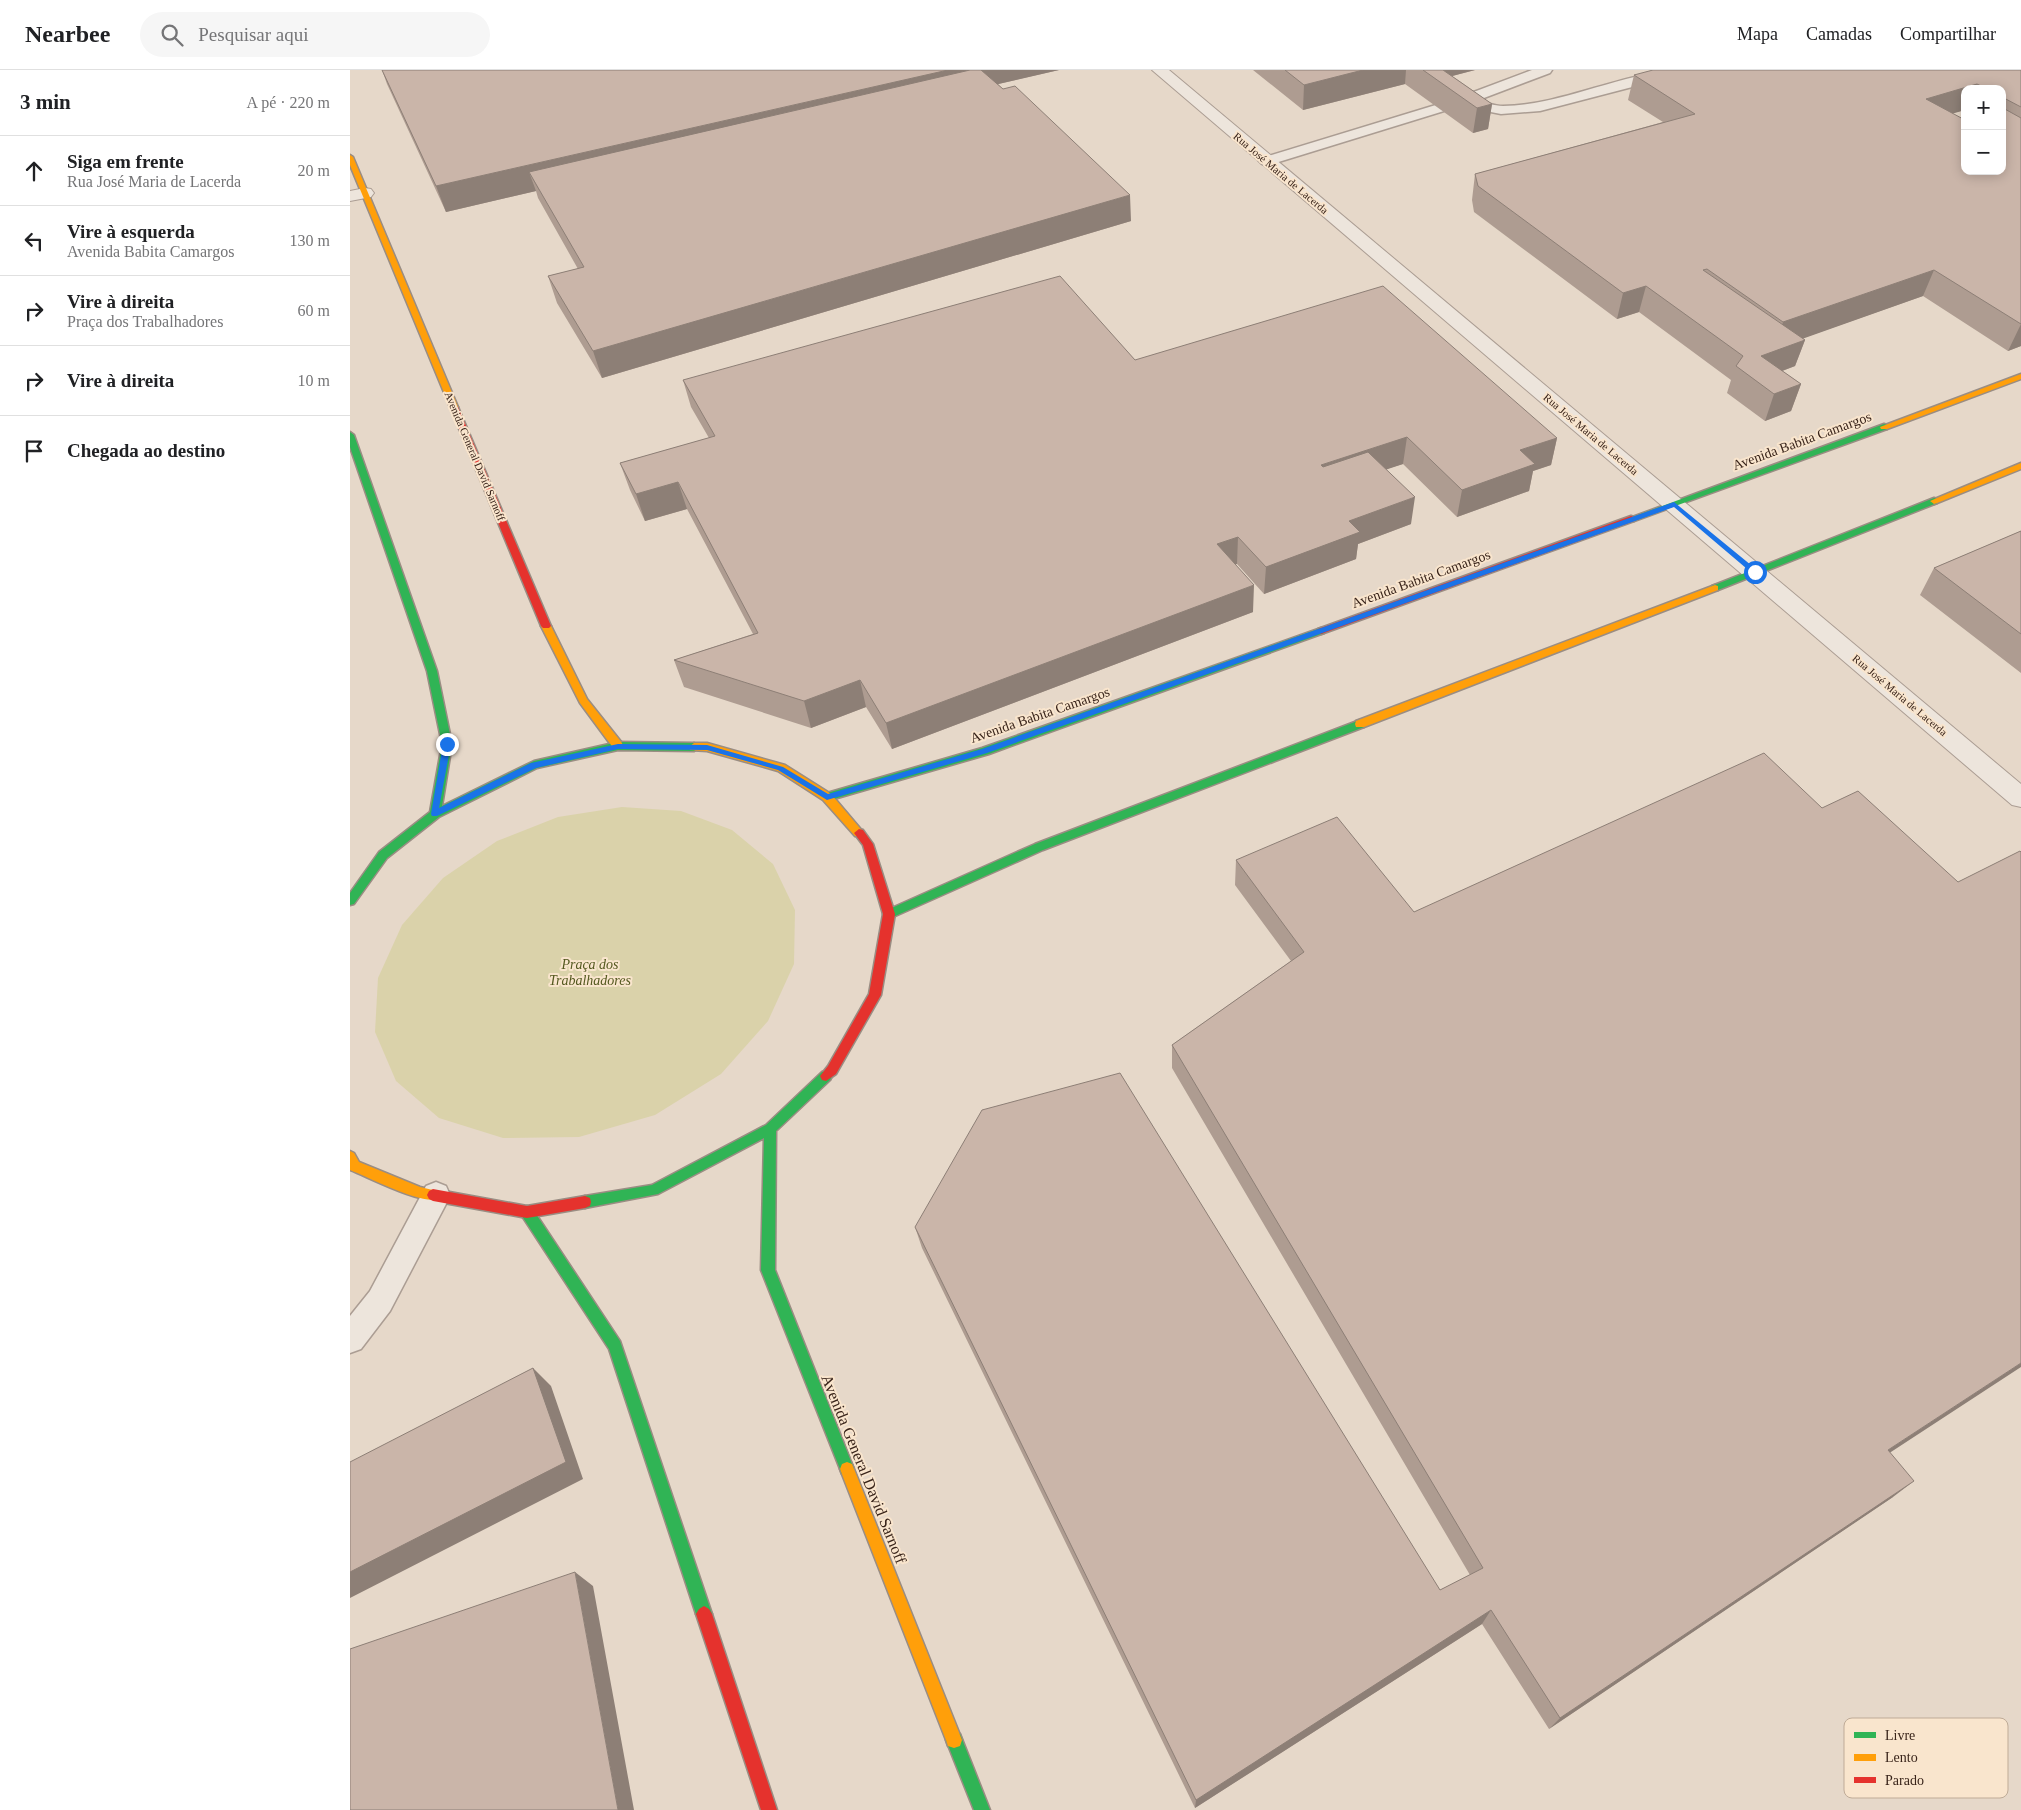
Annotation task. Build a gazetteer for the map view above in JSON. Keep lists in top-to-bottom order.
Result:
{
  "streets": {
    "street": ["Rua José Maria de Lacerda", "Avenida Babita Camargos", "Avenida General David Sarnoff"]
  },
  "crossings": [
    ["Rua José Maria de Lacerda", "Avenida Babita Camargos"]
  ],
  "parks": ["Praça dos Trabalhadores"],
  "legend": ["Livre", "Lento", "Parado"],
  "page": {
    "header": "Nearbee",
    "search": "Pesquisar aqui",
    "nav": ["Mapa", "Camadas", "Compartilhar"],
    "heading": ["3 min", "A pé · 220 m"],
    "map_buttons": ["+", "−"],
    "list": [
      ["Siga em frente", "Rua José Maria de Lacerda", "20 m"],
      ["Vire à esquerda", "Avenida Babita Camargos", "130 m"],
      ["Vire à direita", "Praça dos Trabalhadores", "60 m"],
      ["Vire à direita", "10 m"],
      "Chegada ao destino"
    ]
  }
}
